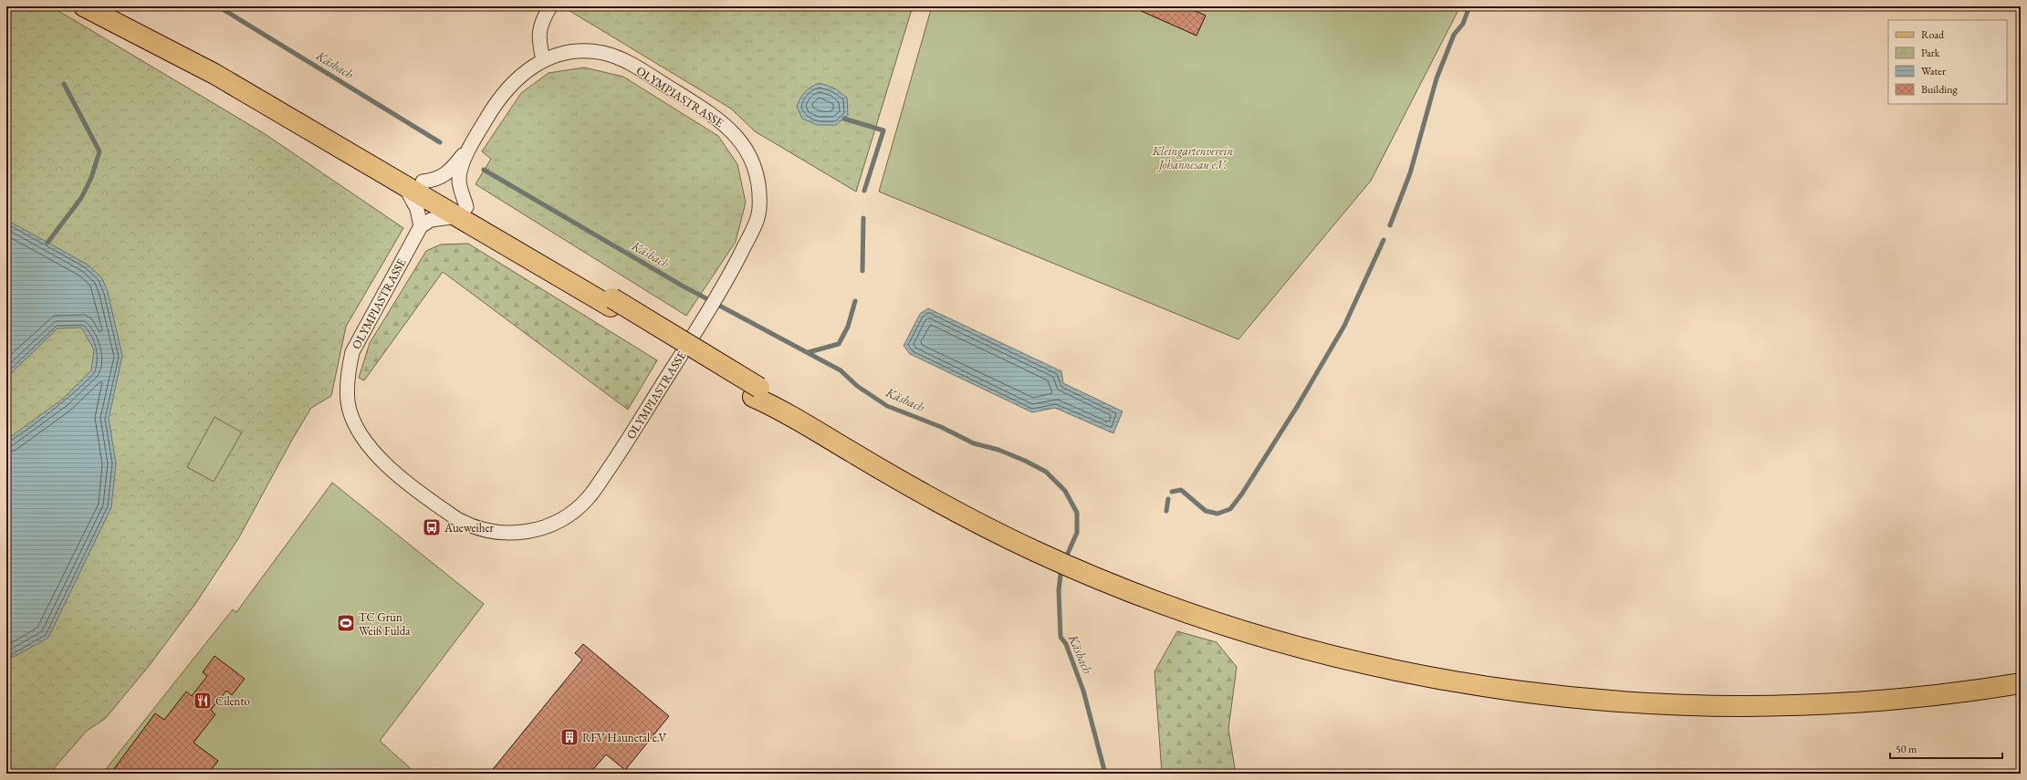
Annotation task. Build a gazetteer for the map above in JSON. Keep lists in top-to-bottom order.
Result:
{
  "streets": {
    "street": ["OLYMPIASTRASSE"]
  },
  "water": ["Käsbach"],
  "parks": ["Kleingartenverein Johannesau e.V."],
  "places": {
    "bus stop": ["Aueweiher"],
    "sports": ["TC Grün Weiß Fulda"],
    "restaurant": ["Cilento"],
    "building": ["RFV Haunetal e.V"]
  },
  "legend": [
    "Road",
    "Park",
    "Water",
    "Building"
  ],
  "scale_bar": "50 m"
}
